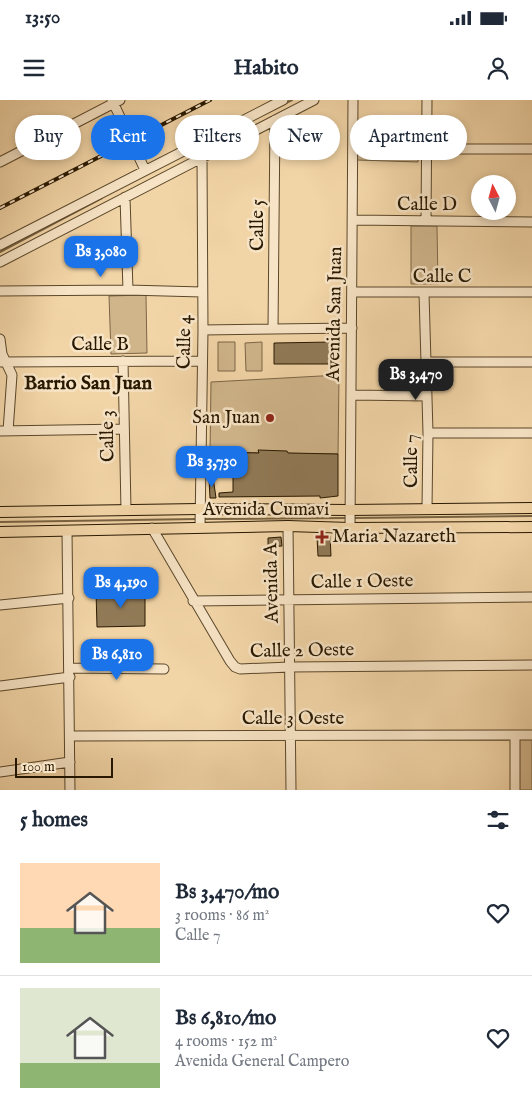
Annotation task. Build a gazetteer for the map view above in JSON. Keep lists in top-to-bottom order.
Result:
{
  "streets": {
    "main road": ["Avenida Cumavi"],
    "street": [
      "Calle D",
      "Calle 5",
      "Calle C",
      "Avenida San Juan",
      "Calle 4",
      "Calle B",
      "Calle 3",
      "Calle 7",
      "Calle 1 Oeste",
      "Avenida A",
      "Calle 2 Oeste",
      "Calle 3 Oeste"
    ]
  },
  "crossings": [
    ["Calle D", "Avenida San Juan"],
    ["Calle C", "Avenida San Juan"],
    ["Calle C", "Calle 7"],
    ["Avenida San Juan", "Avenida Cumavi"],
    ["Calle 4", "Calle B"],
    ["Calle 4", "Avenida Cumavi"],
    ["Calle B", "Calle 3"],
    ["Calle 3", "Avenida Cumavi"],
    ["Calle 7", "Avenida Cumavi"],
    ["Avenida Cumavi", "Avenida A"],
    ["Avenida Cumavi", "Calle 2 Oeste"],
    ["Calle 1 Oeste", "Avenida A"],
    ["Calle 1 Oeste", "Calle 2 Oeste"],
    ["Avenida A", "Calle 2 Oeste"],
    ["Avenida A", "Calle 3 Oeste"]
  ],
  "districts": ["Barrio San Juan"],
  "places": {
    "other": ["San Juan"],
    "health": ["Maria Nazareth"]
  },
  "scale_bar": "100 m",
  "north": "top",
  "page": {
    "status": "13:50",
    "header": "Habito",
    "chip": [
      "Buy",
      "Rent",
      "Filters",
      "New",
      "Apartment"
    ],
    "price": [
      "Bs 3,080",
      "Bs 3,470",
      "Bs 3,730",
      "Bs 4,190",
      "Bs 6,810"
    ],
    "scale": "100 m",
    "heading": "5 homes",
    "list": [
      {
        "name": "Bs 3,470/mo",
        "note": "3 rooms · 86 m² · Calle 7"
      },
      {
        "name": "Bs 6,810/mo",
        "note": "4 rooms · 152 m² · Avenida General Campero"
      }
    ]
  }
}
